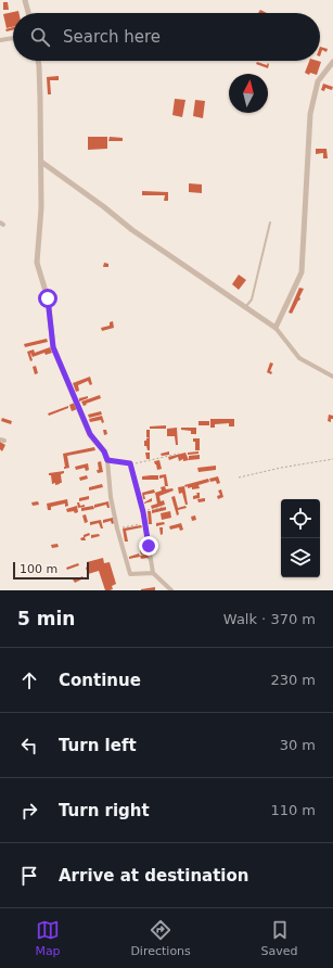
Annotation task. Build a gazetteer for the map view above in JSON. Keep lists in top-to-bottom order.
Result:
{
  "scale_bar": "100 m",
  "north": "top",
  "page": {
    "search": "Search here",
    "scale": "100 m",
    "heading": ["5 min", "Walk · 370 m"],
    "list": [
      ["Continue", "230 m"],
      ["Turn left", "30 m"],
      ["Turn right", "110 m"],
      "Arrive at destination"
    ],
    "nav": ["Map", "Directions", "Saved"]
  }
}
